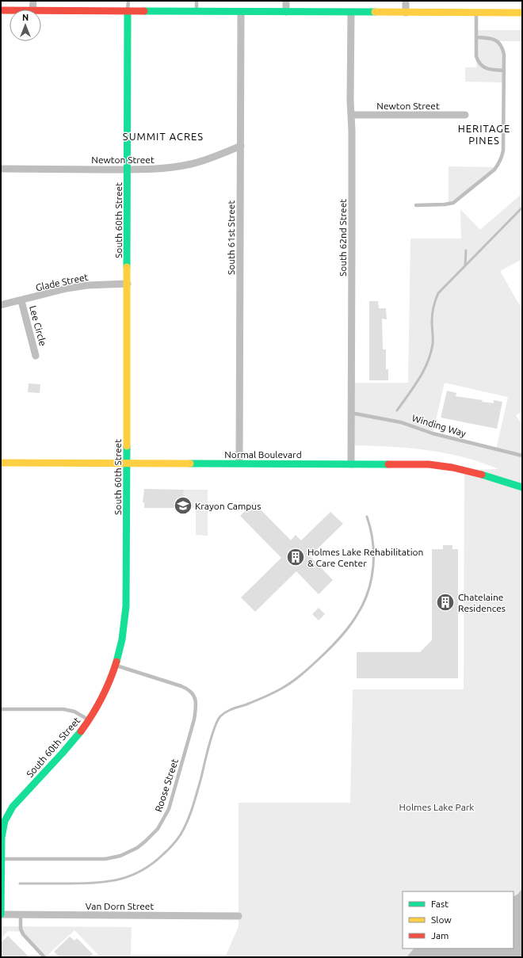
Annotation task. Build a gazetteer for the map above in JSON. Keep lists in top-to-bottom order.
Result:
{
  "streets": {
    "main road": ["South 60th Street", "Normal Boulevard"],
    "street": [
      "Newton Street",
      "South 61st Street",
      "South 62nd Street",
      "Glade Street",
      "Lee Circle",
      "Van Dorn Street"
    ],
    "lane": ["Winding Way", "Roose Street"]
  },
  "crossings": [
    ["Newton Street", "South 60th Street"],
    ["Newton Street", "South 61st Street"],
    ["Newton Street", "South 62nd Street"],
    ["South 60th Street", "Glade Street"],
    ["South 60th Street", "Normal Boulevard"],
    ["South 60th Street", "Roose Street"],
    ["South 60th Street", "Van Dorn Street"],
    ["South 61st Street", "Normal Boulevard"],
    ["South 62nd Street", "Winding Way"],
    ["South 62nd Street", "Normal Boulevard"],
    ["Glade Street", "Lee Circle"]
  ],
  "districts": ["HERITAGE PINES", "SUMMIT ACRES"],
  "parks": ["Holmes Lake Park"],
  "places": {
    "school or university": ["Krayon Campus"],
    "building": ["Holmes Lake Rehabilitation & Care Center", "Chatelaine Residences"]
  },
  "legend": ["Fast", "Slow", "Jam"],
  "north": "top"
}
